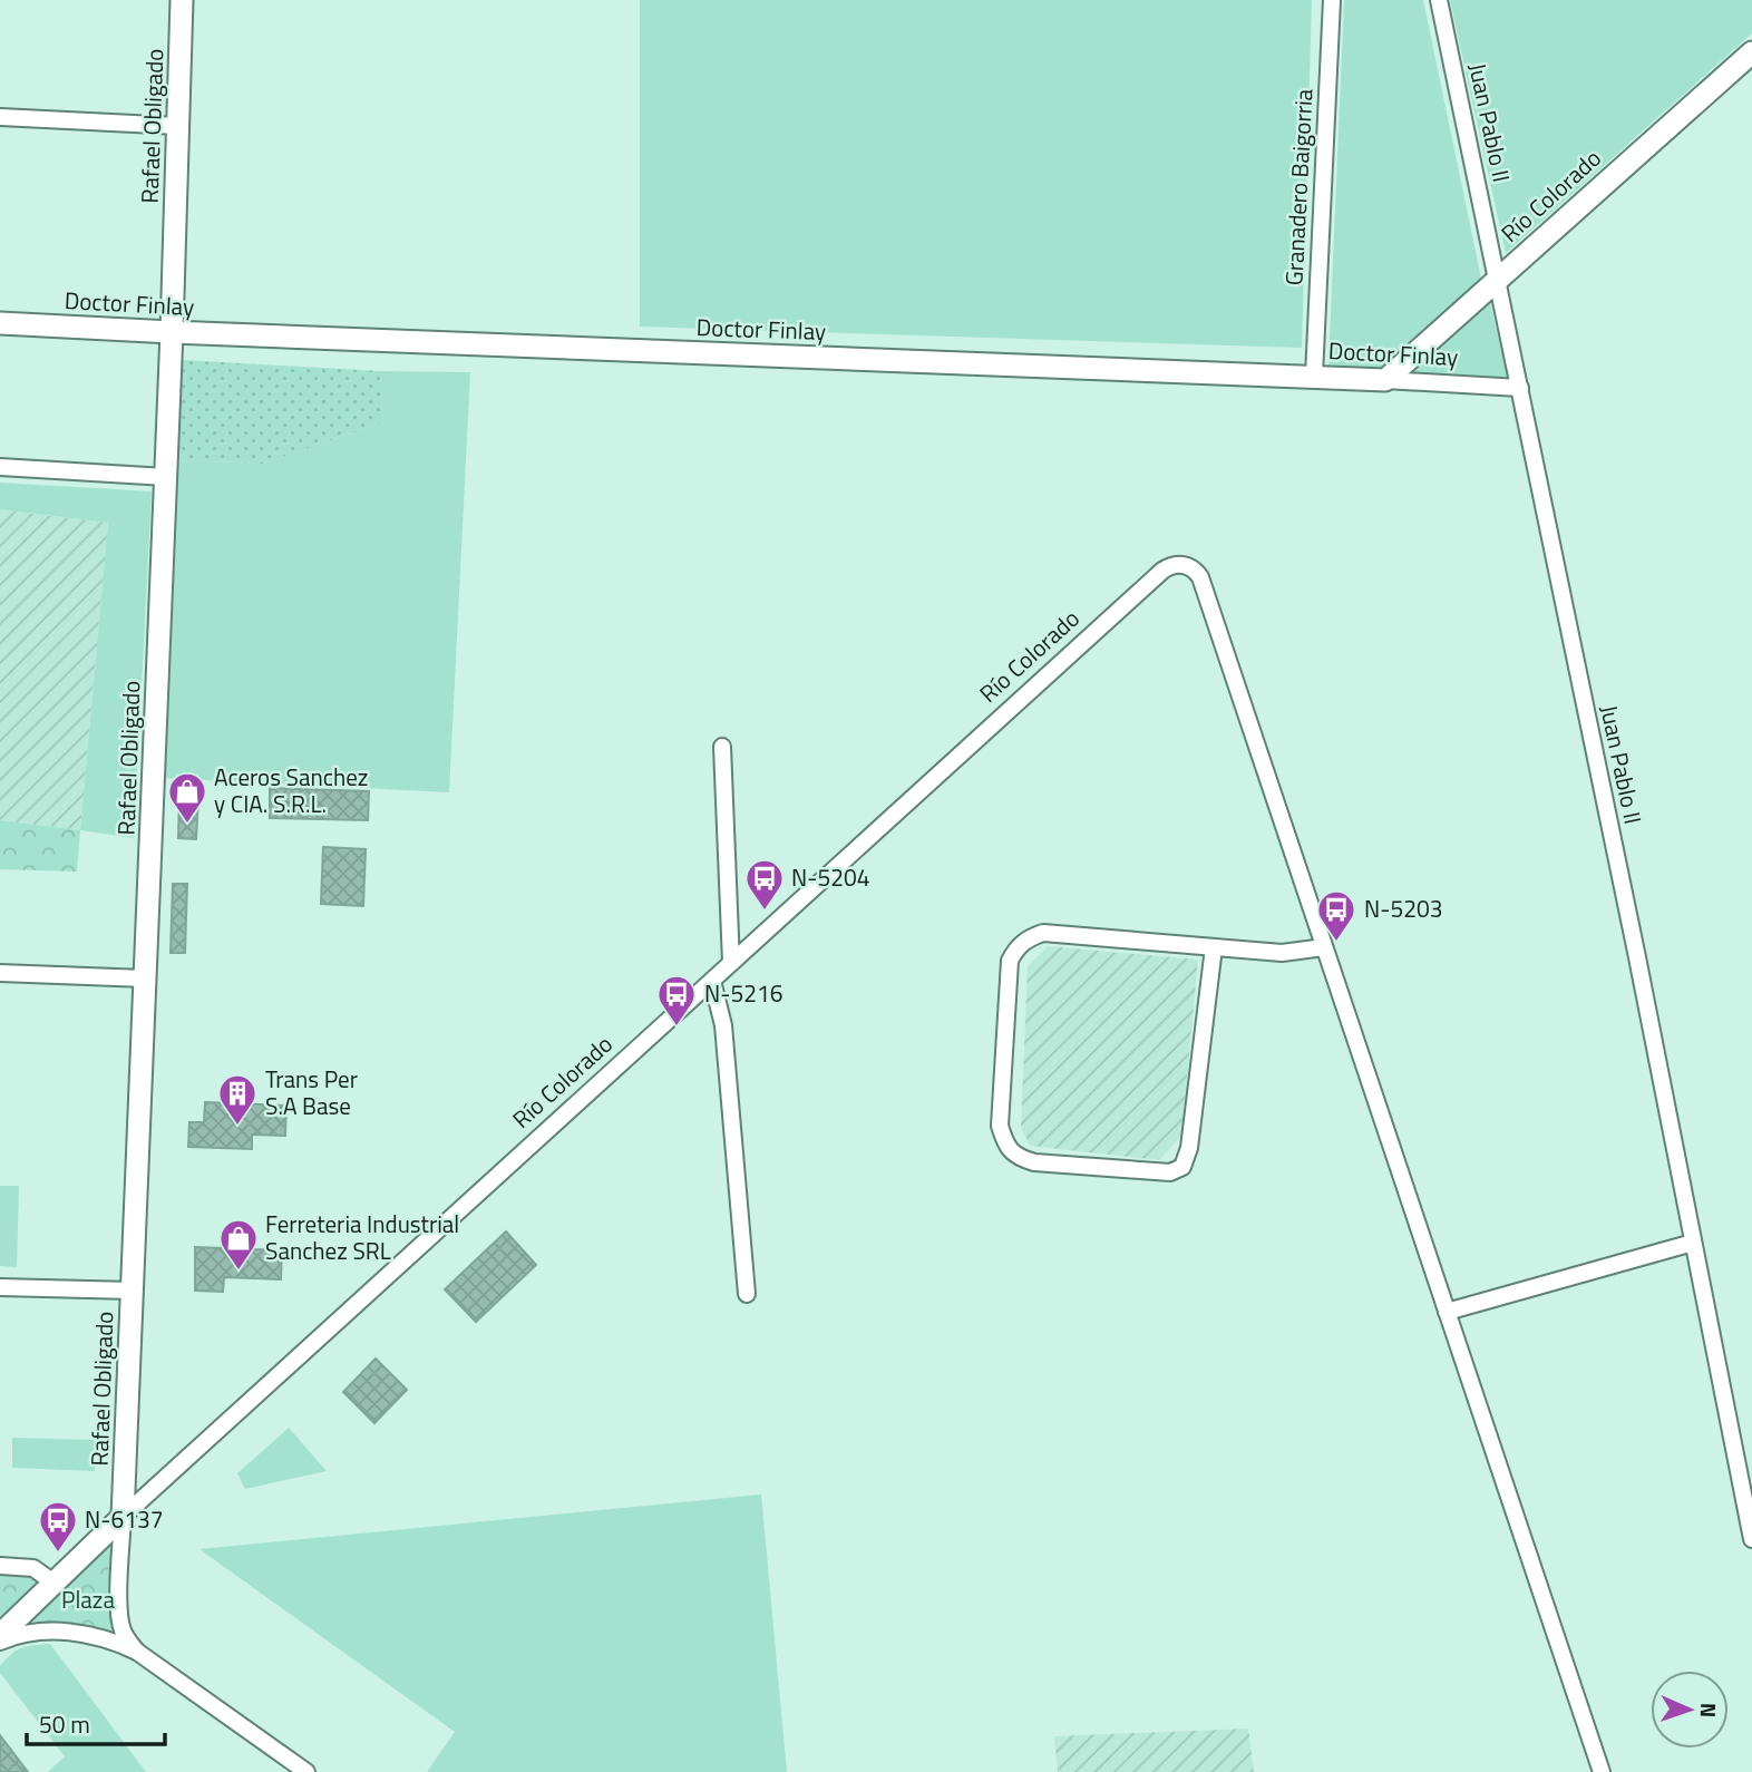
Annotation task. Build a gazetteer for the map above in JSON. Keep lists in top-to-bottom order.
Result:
{
  "streets": {
    "street": [
      "Juan Pablo II",
      "Rafael Obligado",
      "Granadero Baigorria",
      "Río Colorado",
      "Doctor Finlay"
    ]
  },
  "crossings": [
    ["Juan Pablo II", "Río Colorado"],
    ["Juan Pablo II", "Doctor Finlay"],
    ["Rafael Obligado", "Río Colorado"],
    ["Rafael Obligado", "Doctor Finlay"],
    ["Granadero Baigorria", "Doctor Finlay"],
    ["Río Colorado", "Doctor Finlay"]
  ],
  "parks": ["Plaza"],
  "places": {
    "shop": ["Aceros Sanchez y CIA. S.R.L.", "Ferreteria Industrial Sanchez SRL"],
    "bus stop": [
      "N-5204",
      "N-5203",
      "N-5216",
      "N-6137"
    ],
    "building": ["Trans Per S.A Base"]
  },
  "scale_bar": "50 m",
  "north": "right"
}
